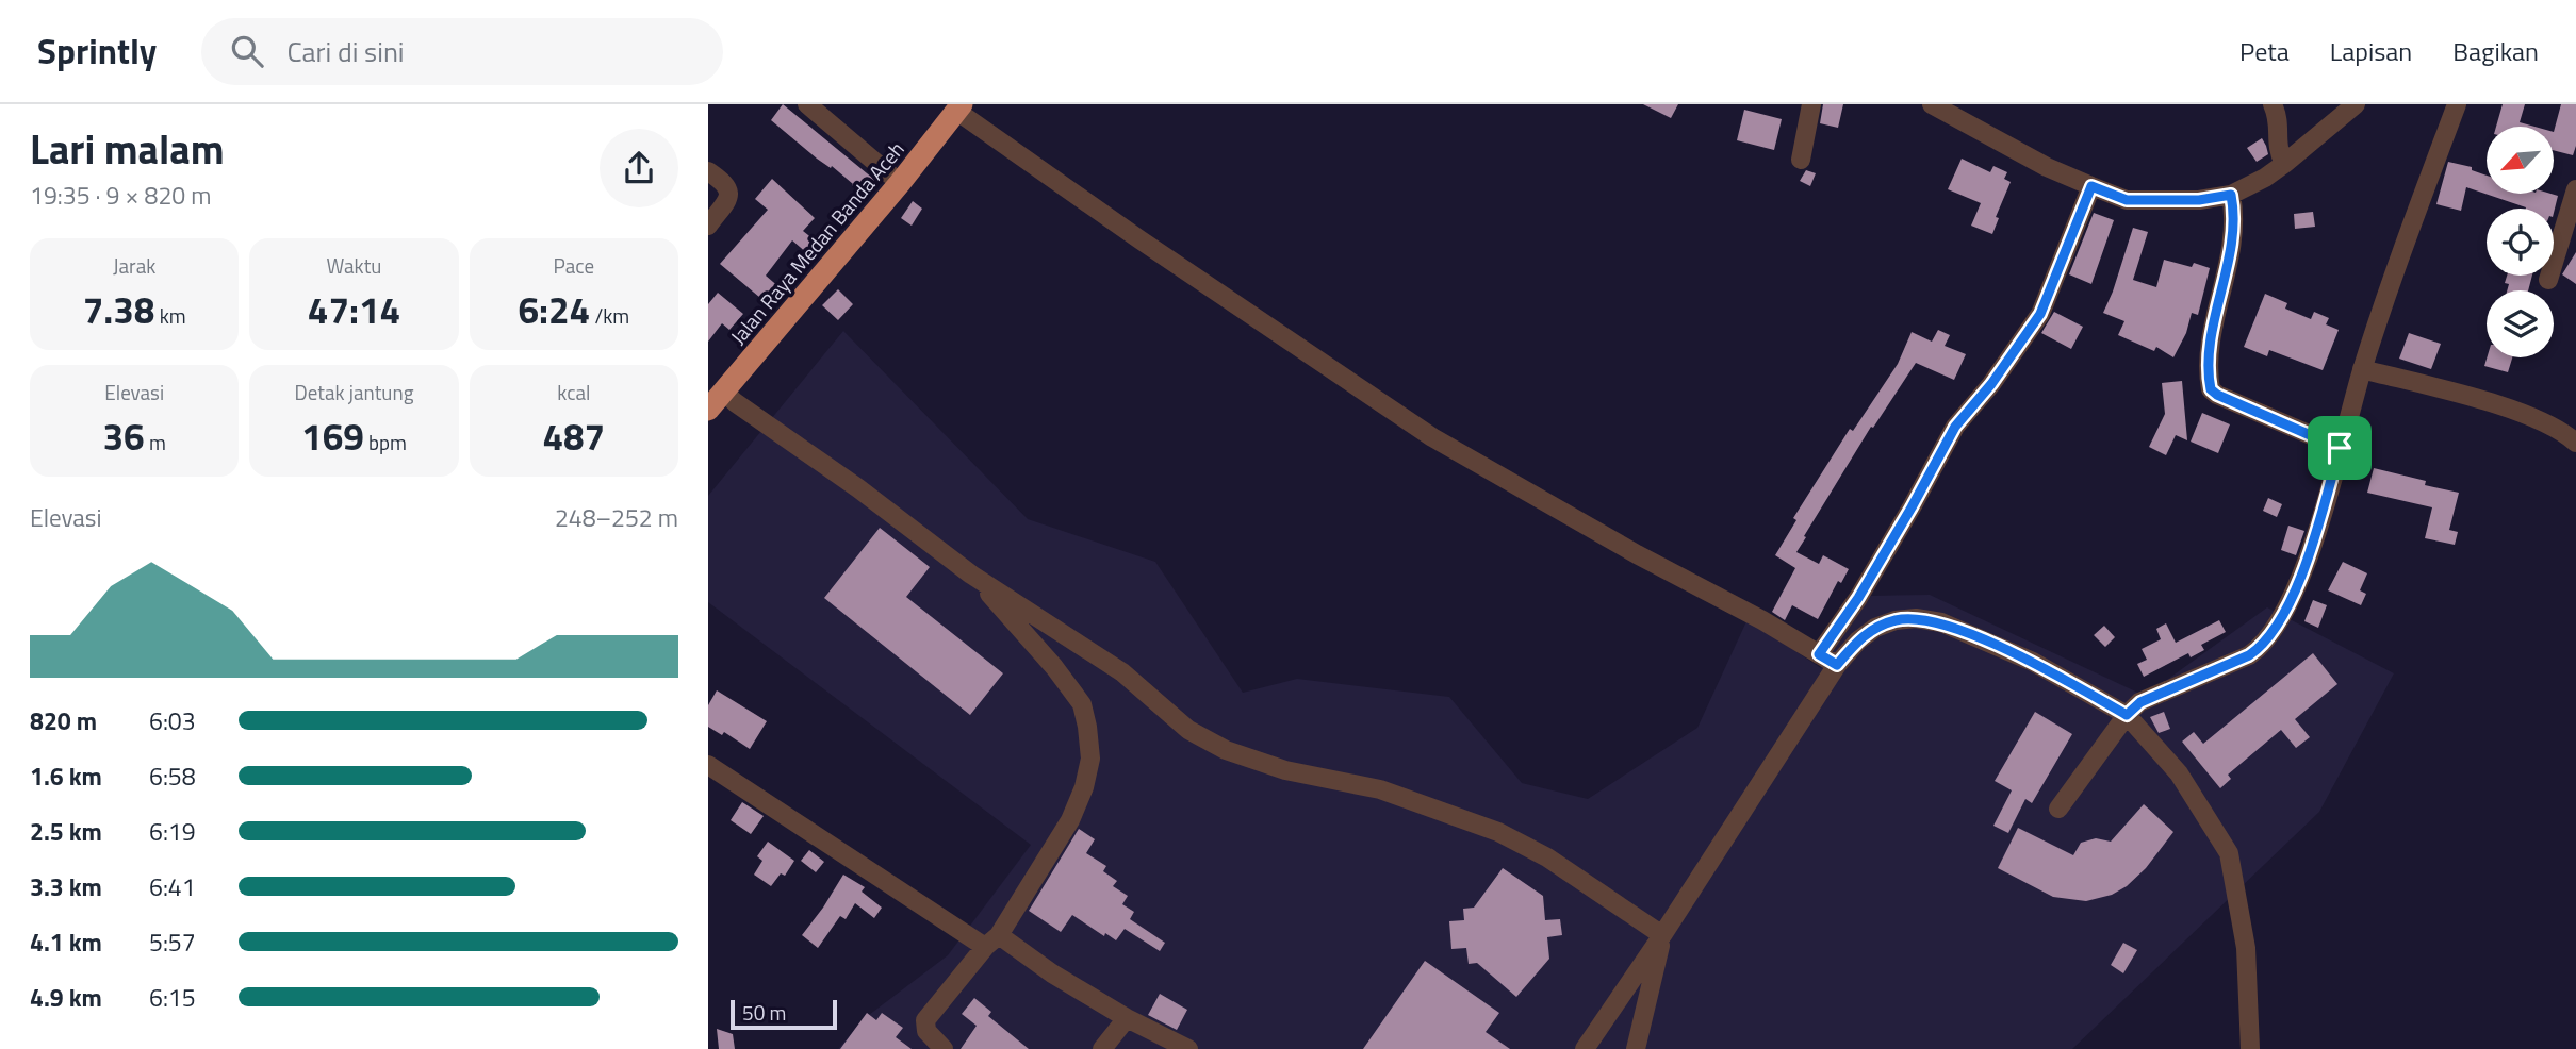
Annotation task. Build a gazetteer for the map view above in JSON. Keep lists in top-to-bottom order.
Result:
{
  "streets": {
    "highway": ["Jalan Raya Medan Banda Aceh"]
  },
  "scale_bar": "50 m",
  "north": "bottom left",
  "page": {
    "header": "Sprintly",
    "search": "Cari di sini",
    "nav": ["Peta", "Lapisan", "Bagikan"],
    "heading": ["Lari malam", "19:35 · 9 × 820 m"],
    "stats": [
      ["Jarak", "7.38 km"],
      ["Waktu", "47:14"],
      ["Pace", "6:24 /km"],
      ["Elevasi", "36 m"],
      ["Detak jantung", "169 bpm"],
      ["kcal", "487"]
    ],
    "chart": ["Elevasi", "248–252 m"],
    "list": [
      {
        "name": "820 m",
        "note": "6:03"
      },
      {
        "name": "1.6 km",
        "note": "6:58"
      },
      {
        "name": "2.5 km",
        "note": "6:19"
      },
      {
        "name": "3.3 km",
        "note": "6:41"
      },
      {
        "name": "4.1 km",
        "note": "5:57"
      },
      {
        "name": "4.9 km",
        "note": "6:15"
      }
    ],
    "scale": "50 m"
  }
}
